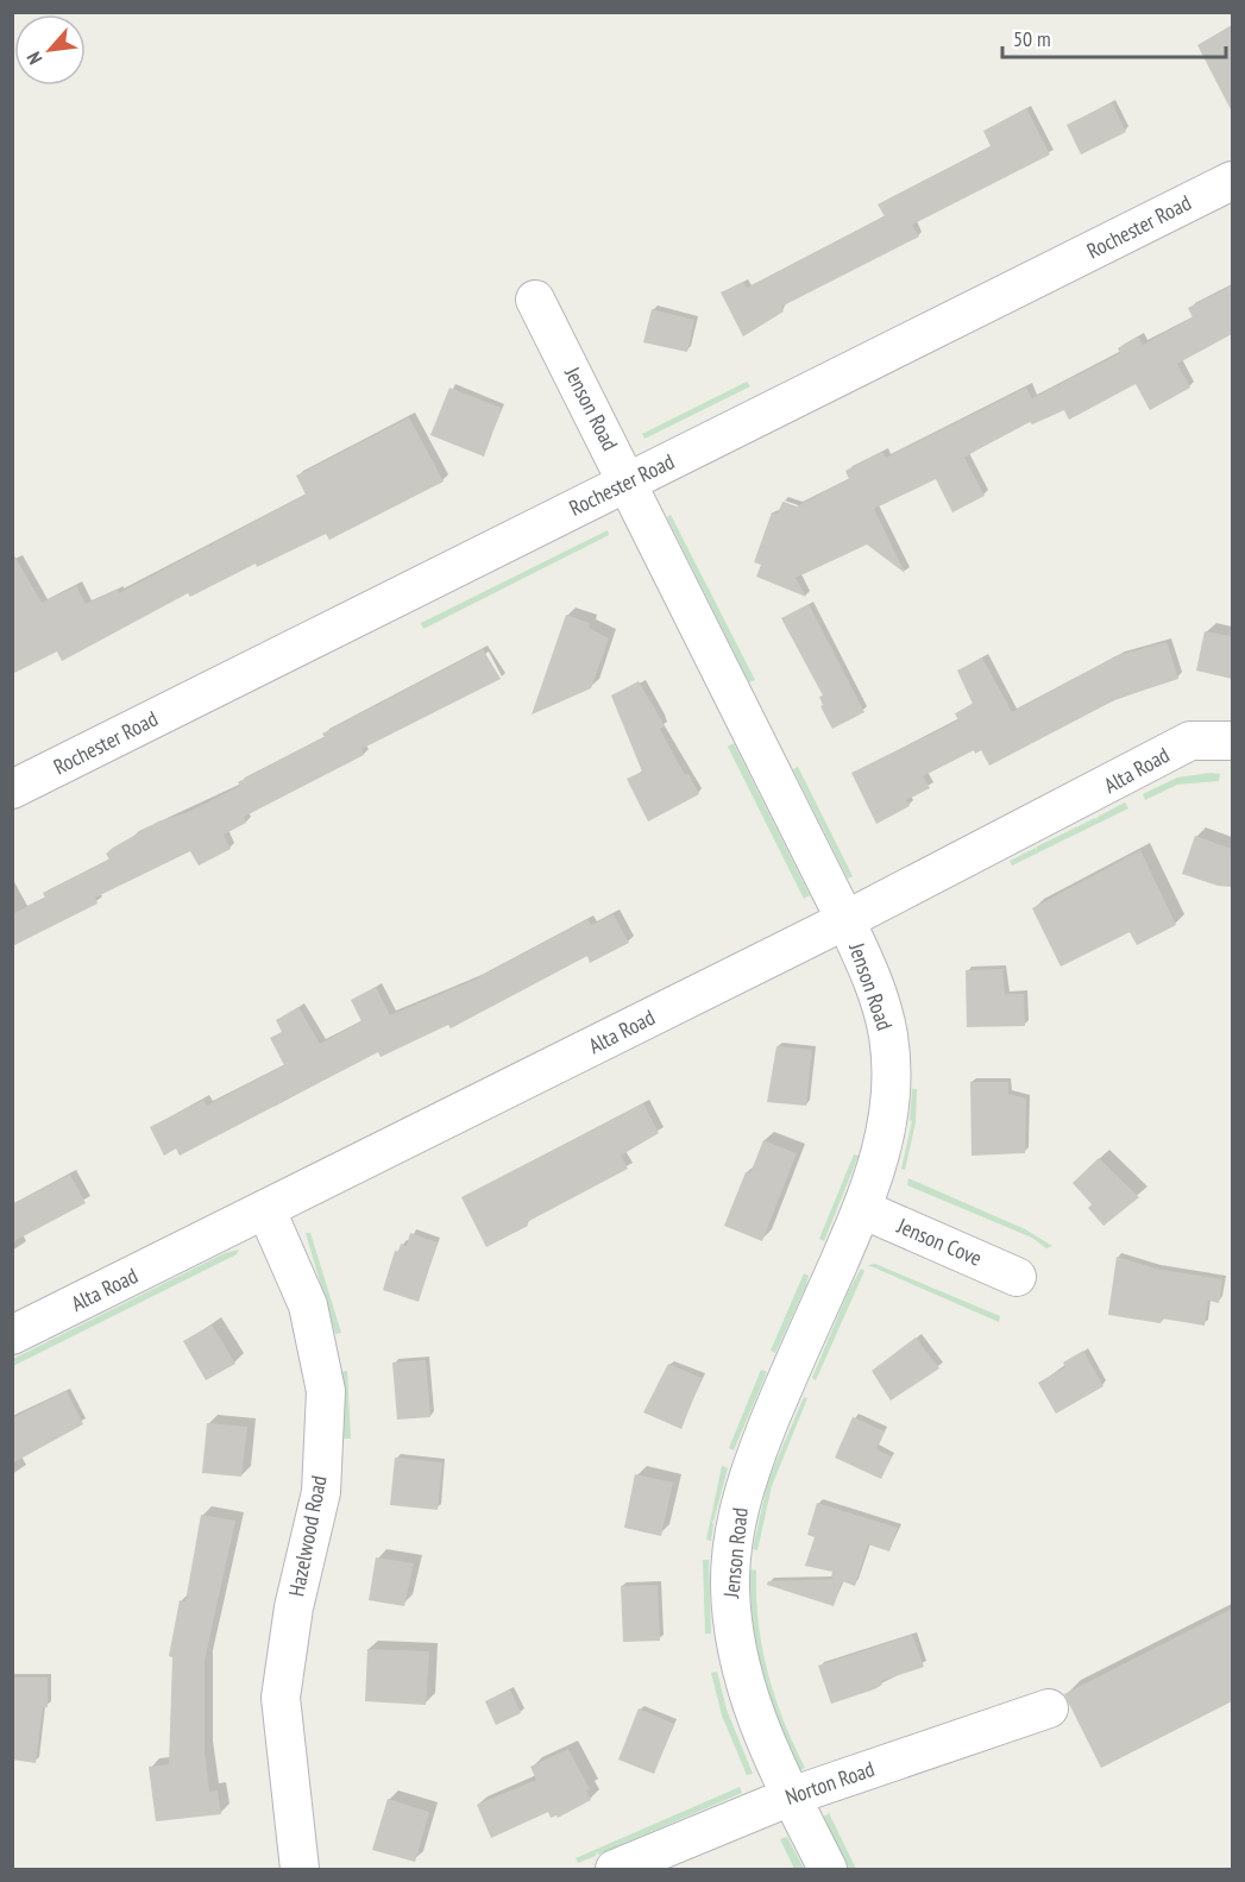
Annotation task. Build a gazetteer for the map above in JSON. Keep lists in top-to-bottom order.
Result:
{
  "streets": {
    "street": [
      "Rochester Road",
      "Jenson Road",
      "Alta Road",
      "Jenson Cove",
      "Hazelwood Road",
      "Norton Road"
    ]
  },
  "crossings": [
    ["Rochester Road", "Jenson Road"],
    ["Jenson Road", "Alta Road"],
    ["Jenson Road", "Jenson Cove"],
    ["Jenson Road", "Norton Road"],
    ["Alta Road", "Hazelwood Road"]
  ],
  "scale_bar": "50 m",
  "north": "bottom left"
}
